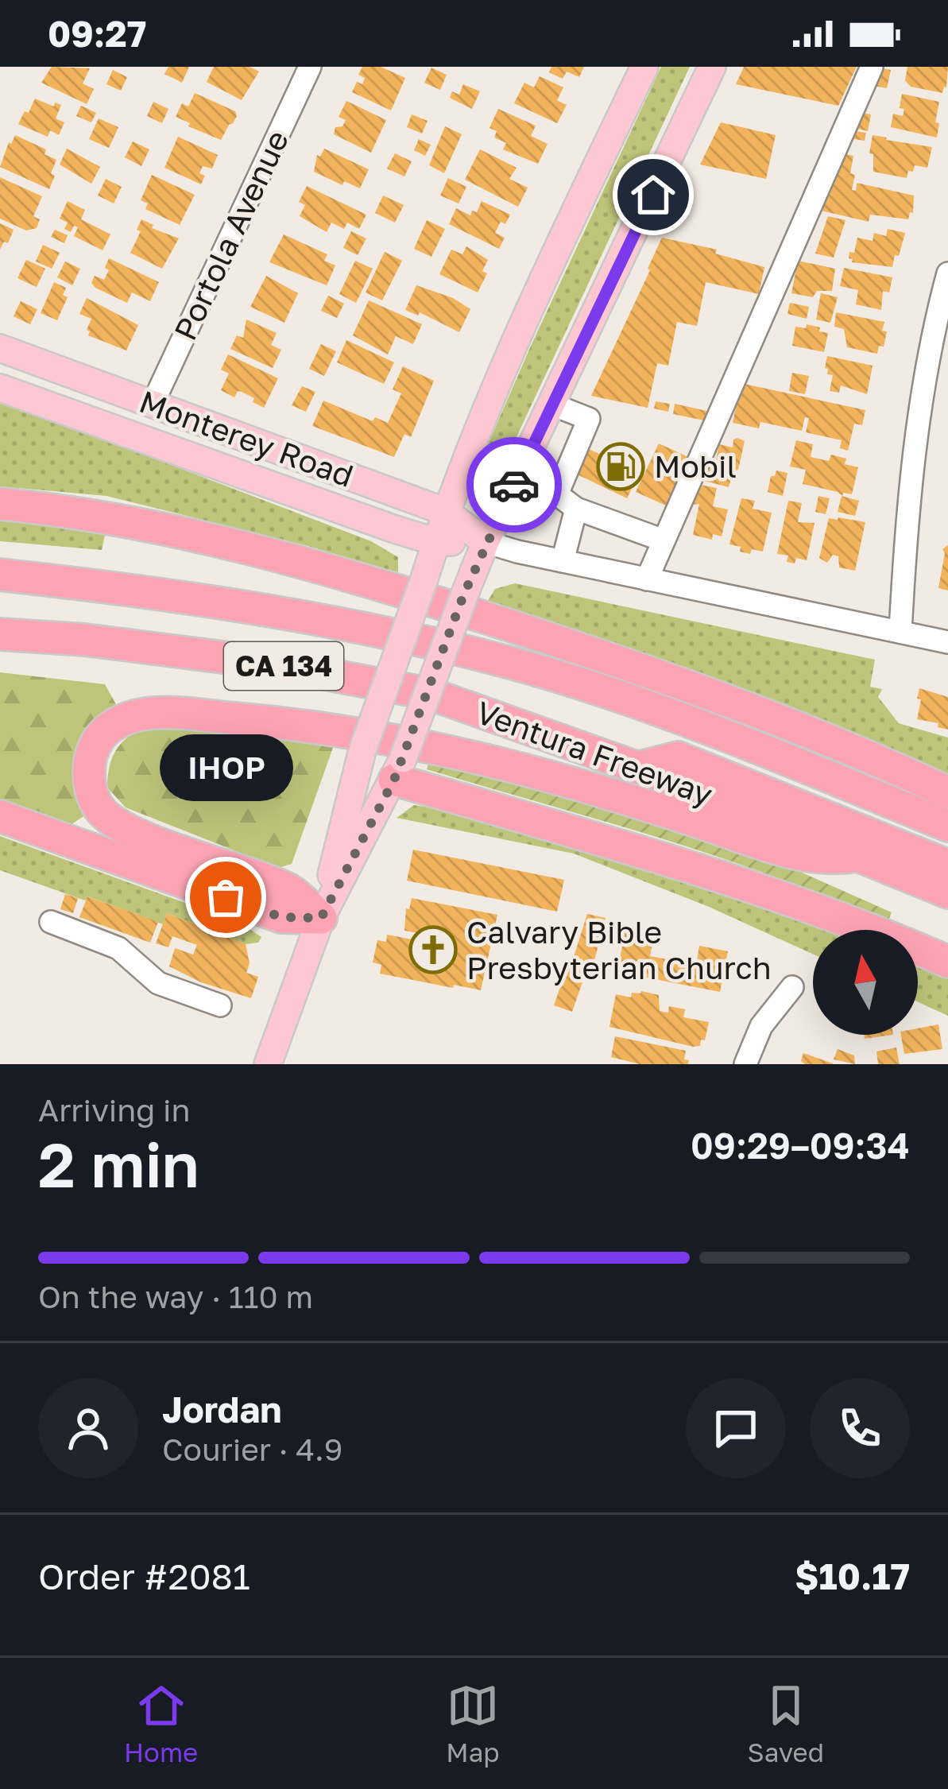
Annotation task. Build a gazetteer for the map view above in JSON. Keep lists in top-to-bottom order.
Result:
{
  "streets": {
    "highway": ["CA 134", "Ventura Freeway"],
    "main road": ["Monterey Road"],
    "street": ["Portola Avenue"]
  },
  "crossings": [
    ["Portola Avenue", "Monterey Road"]
  ],
  "places": {
    "fuel station": ["Mobil"],
    "other": ["IHOP"],
    "church": ["Calvary Bible Presbyterian Church"]
  },
  "north": "top",
  "page": {
    "status": "09:27",
    "bubble": "IHOP",
    "heading": ["2 min", "Arriving in", "09:29–09:34"],
    "panel": [
      "Jordan",
      "Courier · 4.9",
      "Order #2081",
      "$10.17"
    ],
    "bar": "On the way · 110 m",
    "tabs": ["Home", "Map", "Saved"]
  }
}
